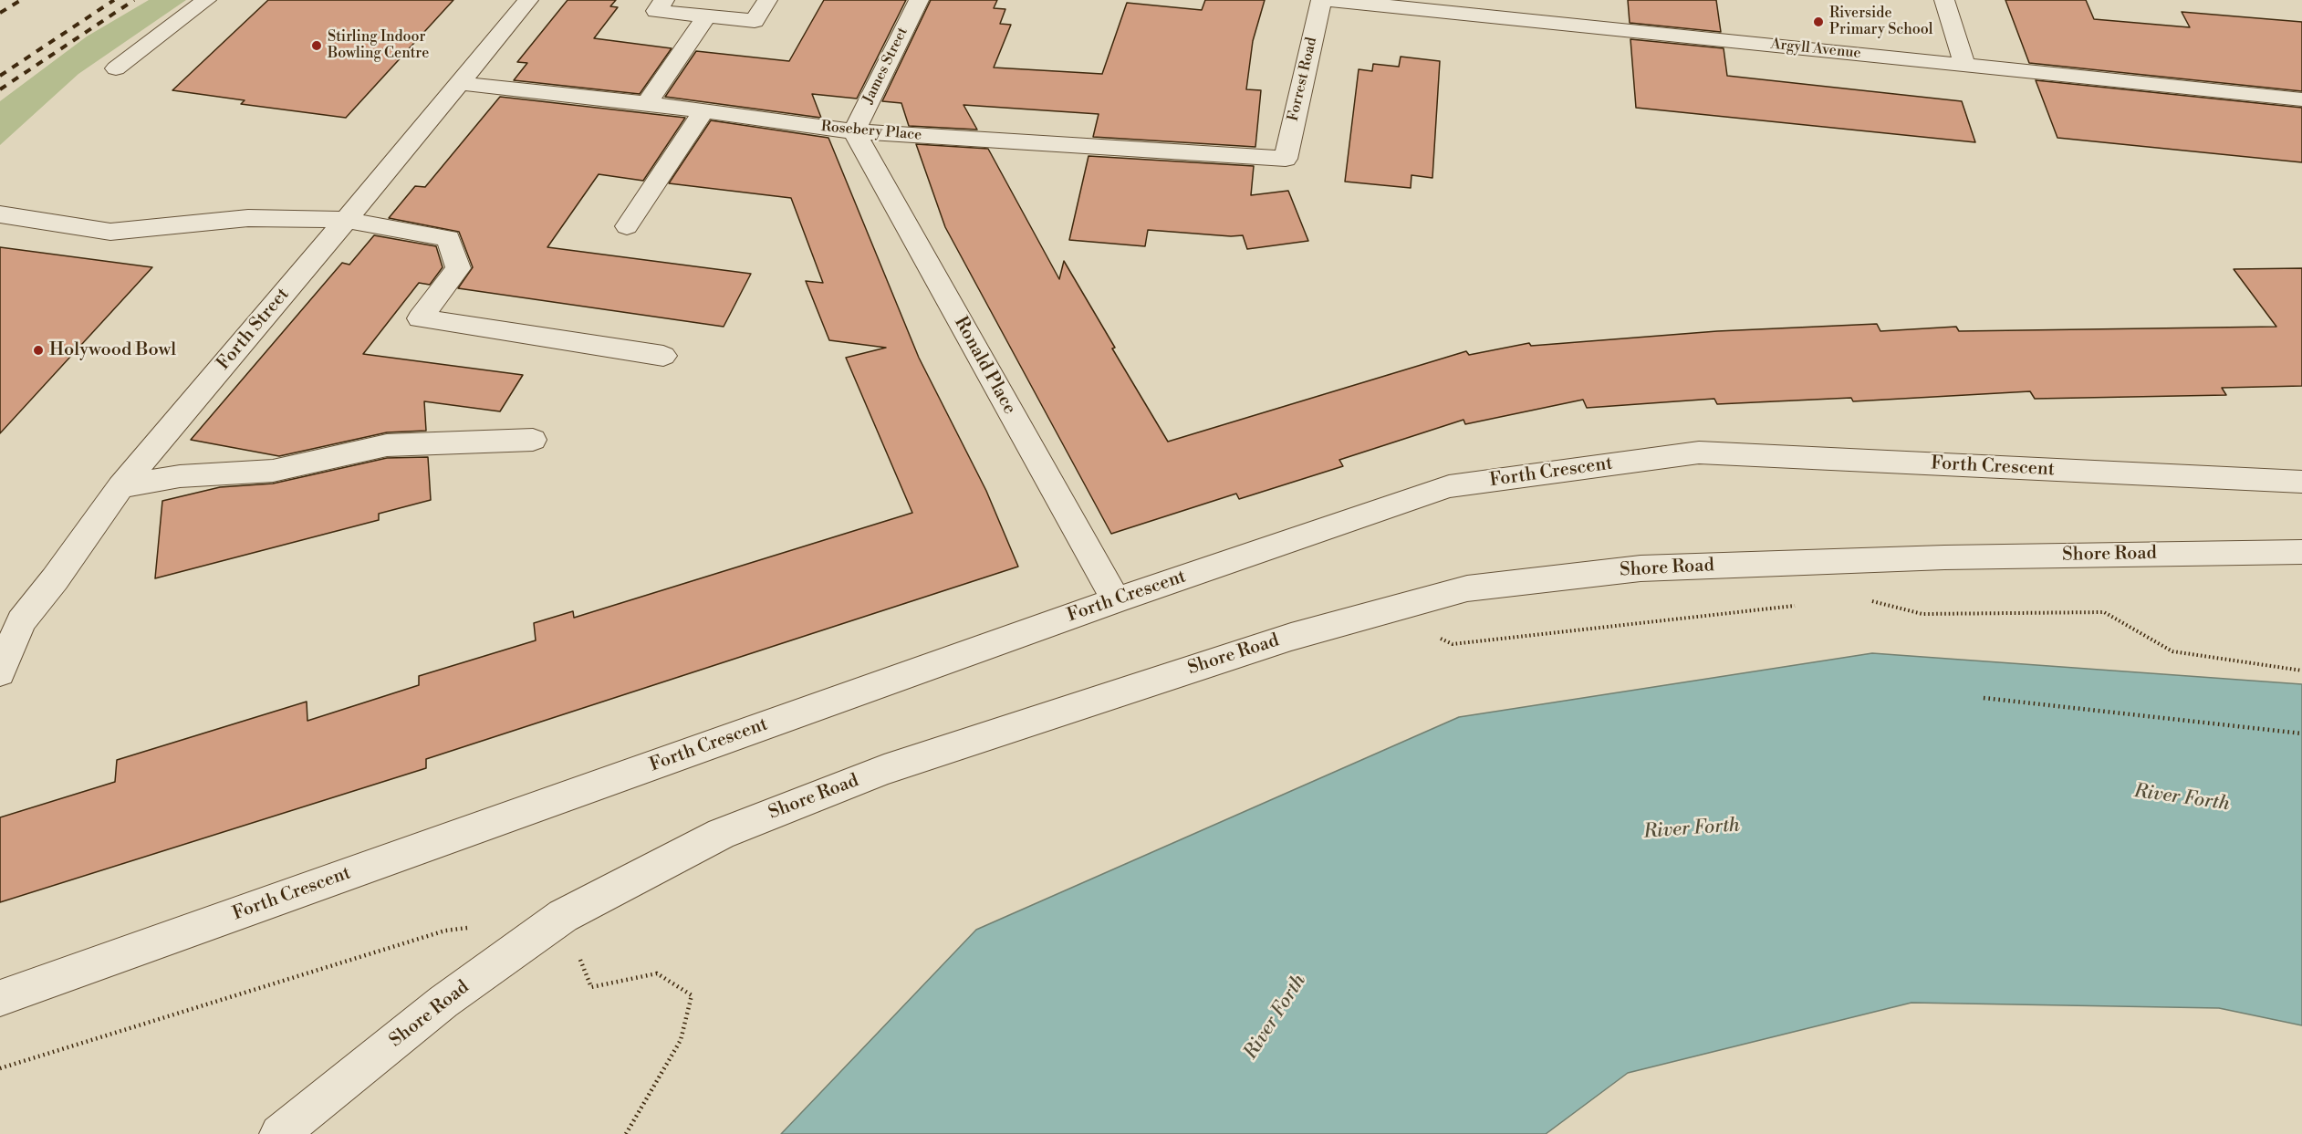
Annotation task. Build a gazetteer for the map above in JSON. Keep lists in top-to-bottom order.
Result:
{
  "streets": {
    "street": [
      "Argyll Avenue",
      "James Street",
      "Forrest Road",
      "Rosebery Place",
      "Forth Street",
      "Ronald Place",
      "Forth Crescent",
      "Shore Road"
    ]
  },
  "crossings": [
    ["James Street", "Rosebery Place"],
    ["James Street", "Ronald Place"],
    ["Forrest Road", "Rosebery Place"],
    ["Rosebery Place", "Forth Street"],
    ["Rosebery Place", "Ronald Place"],
    ["Ronald Place", "Forth Crescent"]
  ],
  "water": ["River Forth"],
  "places": ["Riverside Primary School", "Stirling Indoor Bowling Centre", "Holywood Bowl"]
}
